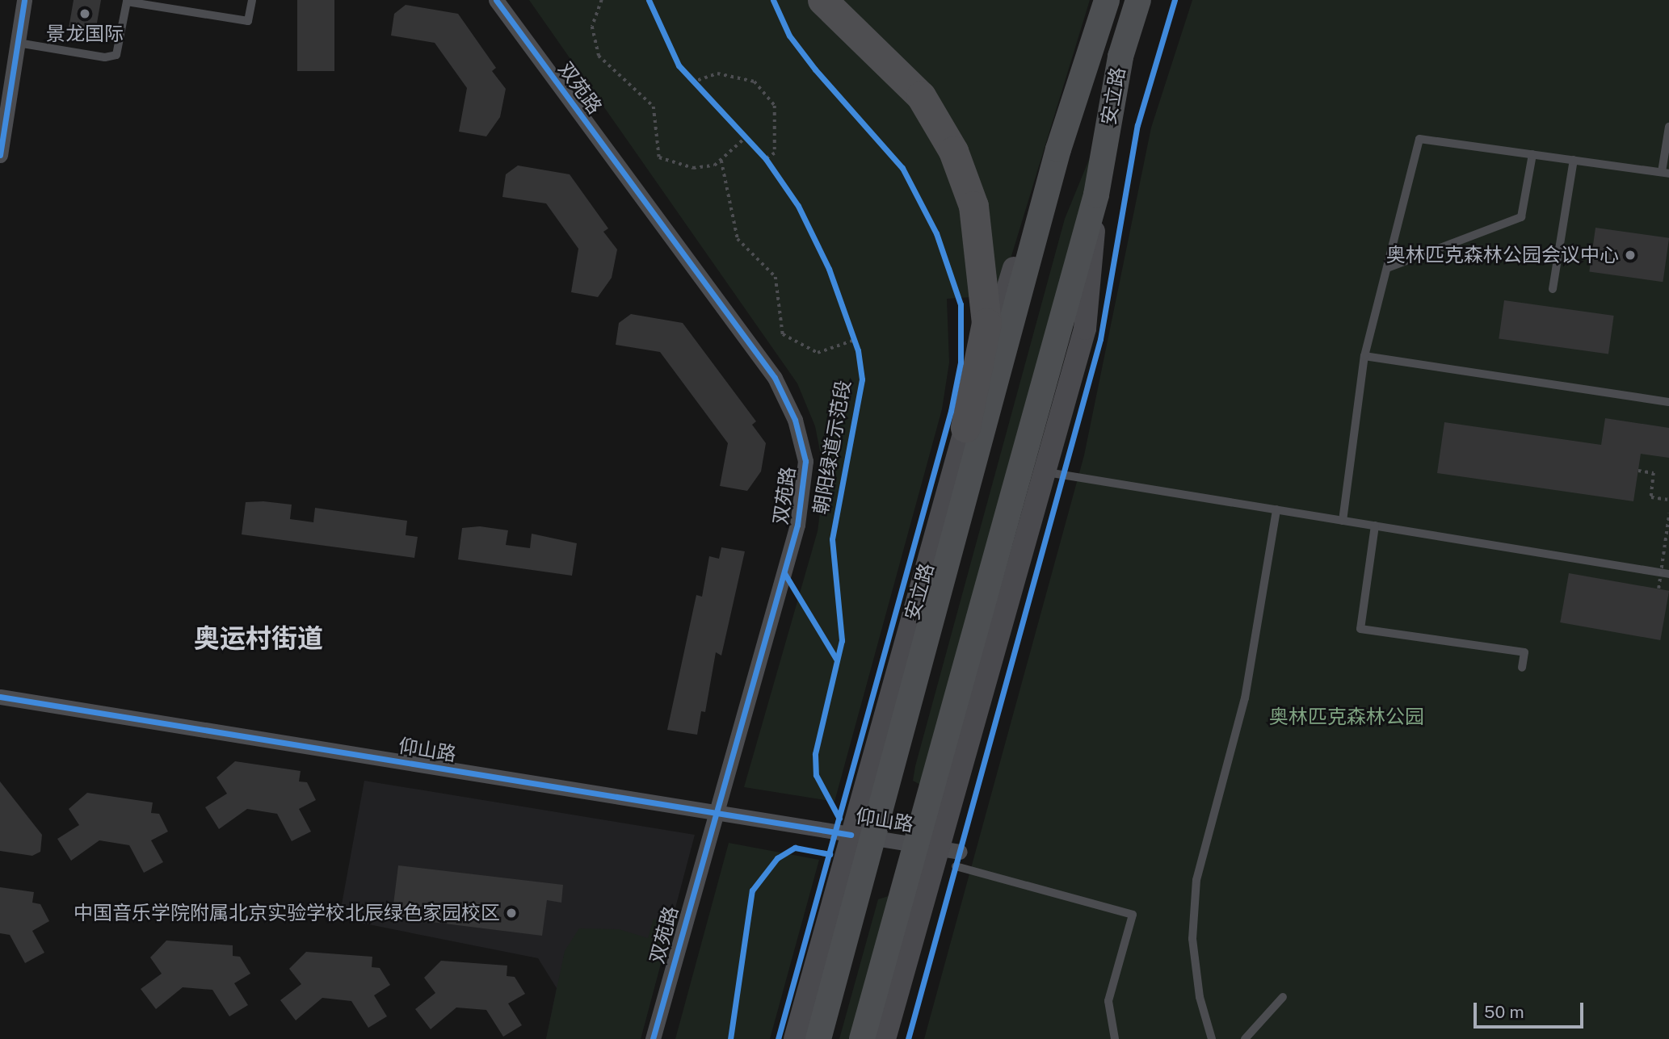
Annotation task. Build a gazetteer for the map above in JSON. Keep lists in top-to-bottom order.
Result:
{
  "streets": {
    "main road": ["安立路"],
    "street": ["双苑路", "仰山路"],
    "cycle path": ["朝阳绿道示范段"]
  },
  "crossings": [
    ["双苑路", "仰山路"],
    ["安立路", "仰山路"]
  ],
  "districts": ["奥运村街道"],
  "parks": ["奥林匹克森林公园"],
  "places": ["景龙国际", "奥林匹克森林公园会议中心", "中国音乐学院附属北京实验学校北辰绿色家园校区"],
  "scale_bar": "50 m"
}
